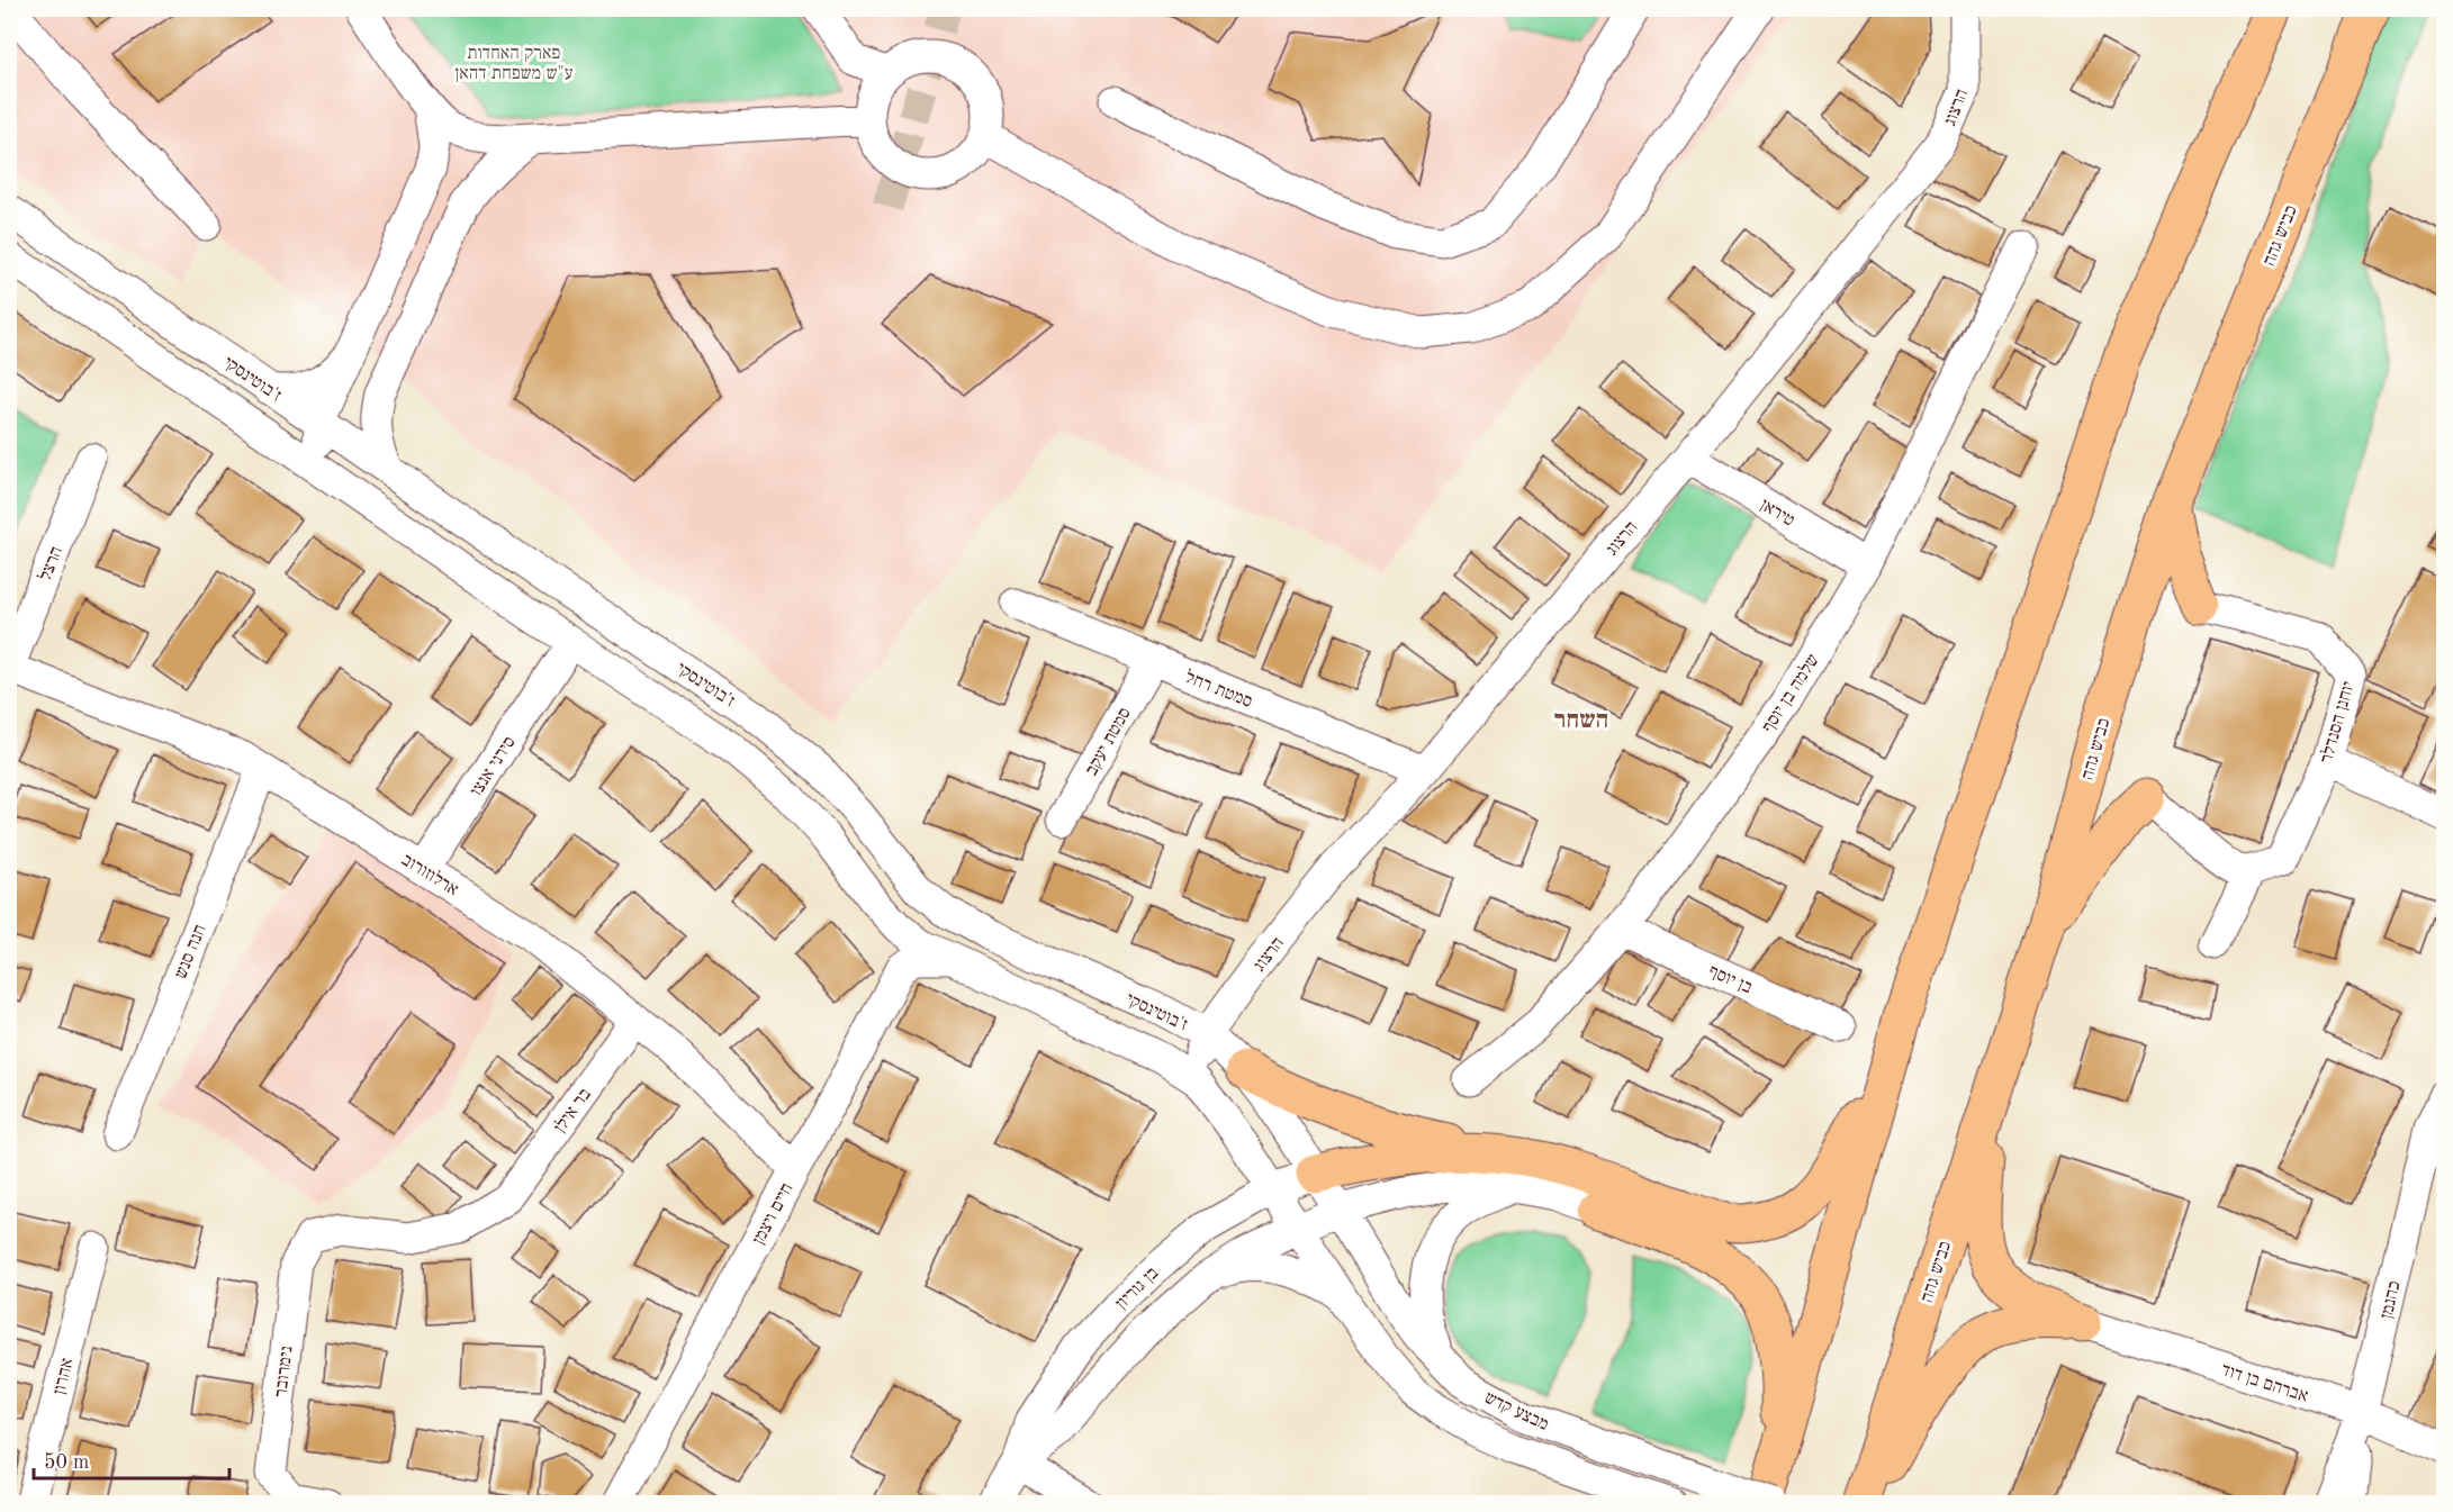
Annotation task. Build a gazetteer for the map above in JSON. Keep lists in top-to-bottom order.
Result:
{
  "streets": {
    "highway": ["כביש גהה"],
    "street": [
      "הרצוג",
      "ז'בוטינסקי",
      "טיראן",
      "הרצל",
      "סמטת רחל",
      "שלמה בן יוסף",
      "יוחנן הסנדלר",
      "סמטת יעקב",
      "סירני אנצו",
      "ארלוזורוב",
      "חנה סנש",
      "בן יוסף",
      "בר אילן",
      "חיים ויצמן",
      "בן גוריון",
      "כהנמן",
      "נימרובר",
      "אהרון",
      "אברהם בן דוד",
      "מבצע קדש"
    ]
  },
  "crossings": [
    ["הרצוג", "ז'בוטינסקי"],
    ["הרצוג", "טיראן"],
    ["הרצוג", "סמטת רחל"],
    ["ז'בוטינסקי", "חיים ויצמן"],
    ["ז'בוטינסקי", "בן גוריון"],
    ["ז'בוטינסקי", "מבצע קדש"],
    ["טיראן", "שלמה בן יוסף"],
    ["הרצל", "ארלוזורוב"],
    ["סמטת רחל", "סמטת יעקב"],
    ["שלמה בן יוסף", "בן יוסף"],
    ["סירני אנצו", "ארלוזורוב"],
    ["ארלוזורוב", "חנה סנש"],
    ["ארלוזורוב", "בר אילן"],
    ["ארלוזורוב", "חיים ויצמן"],
    ["בר אילן", "נימרובר"],
    ["בן גוריון", "מבצע קדש"],
    ["כהנמן", "אברהם בן דוד"]
  ],
  "districts": ["השחר"],
  "parks": ["פארק האחדות ע\"ש משפחת דהאן"],
  "scale_bar": "50 m"
}
